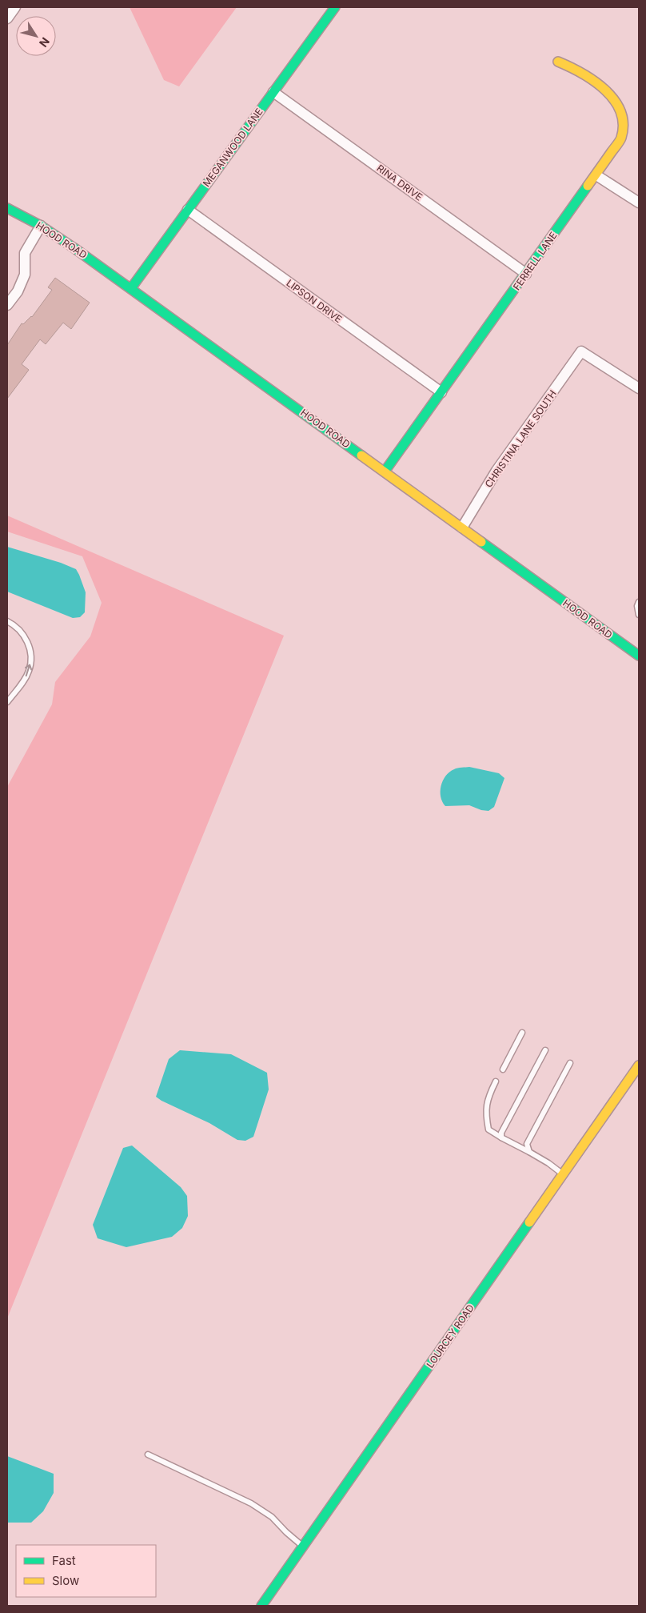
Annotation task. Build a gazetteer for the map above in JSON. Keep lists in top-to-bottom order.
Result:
{
  "streets": {
    "street": [
      "MEGANWOOD LANE",
      "RINA DRIVE",
      "HOOD ROAD",
      "FERRELL LANE",
      "LIPSON DRIVE",
      "CHRISTINA LANE SOUTH",
      "LOURCEY ROAD"
    ]
  },
  "crossings": [
    ["MEGANWOOD LANE", "RINA DRIVE"],
    ["MEGANWOOD LANE", "HOOD ROAD"],
    ["MEGANWOOD LANE", "LIPSON DRIVE"],
    ["RINA DRIVE", "FERRELL LANE"],
    ["HOOD ROAD", "FERRELL LANE"],
    ["HOOD ROAD", "CHRISTINA LANE SOUTH"],
    ["FERRELL LANE", "LIPSON DRIVE"]
  ],
  "legend": ["Fast", "Slow"],
  "north": "bottom right"
}
